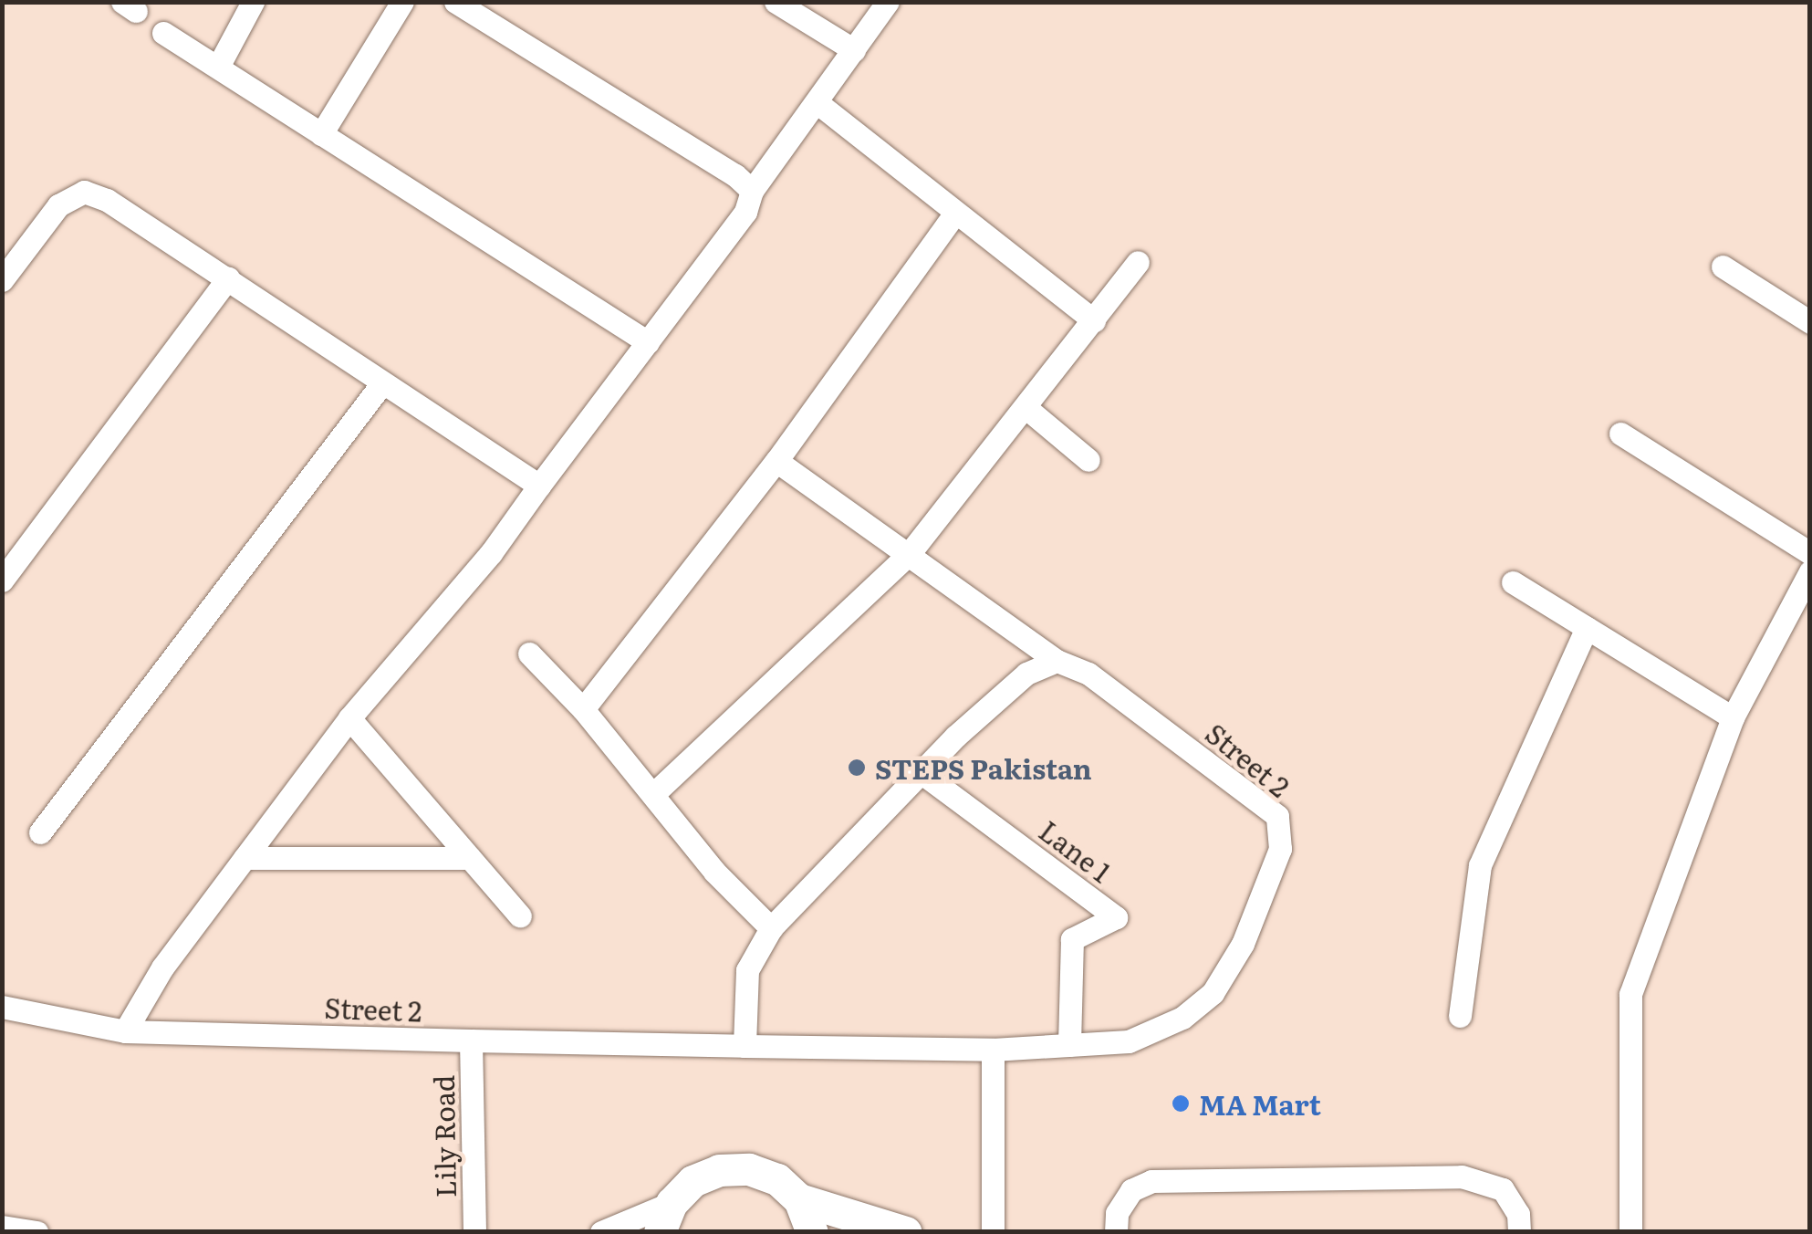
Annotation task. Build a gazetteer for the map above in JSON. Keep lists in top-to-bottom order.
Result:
{
  "streets": {
    "street": ["Street 2", "Lane 1", "Lily Road"]
  },
  "crossings": [
    ["Street 2", "Lane 1"],
    ["Street 2", "Lily Road"]
  ],
  "places": ["STEPS Pakistan", "MA Mart"]
}
